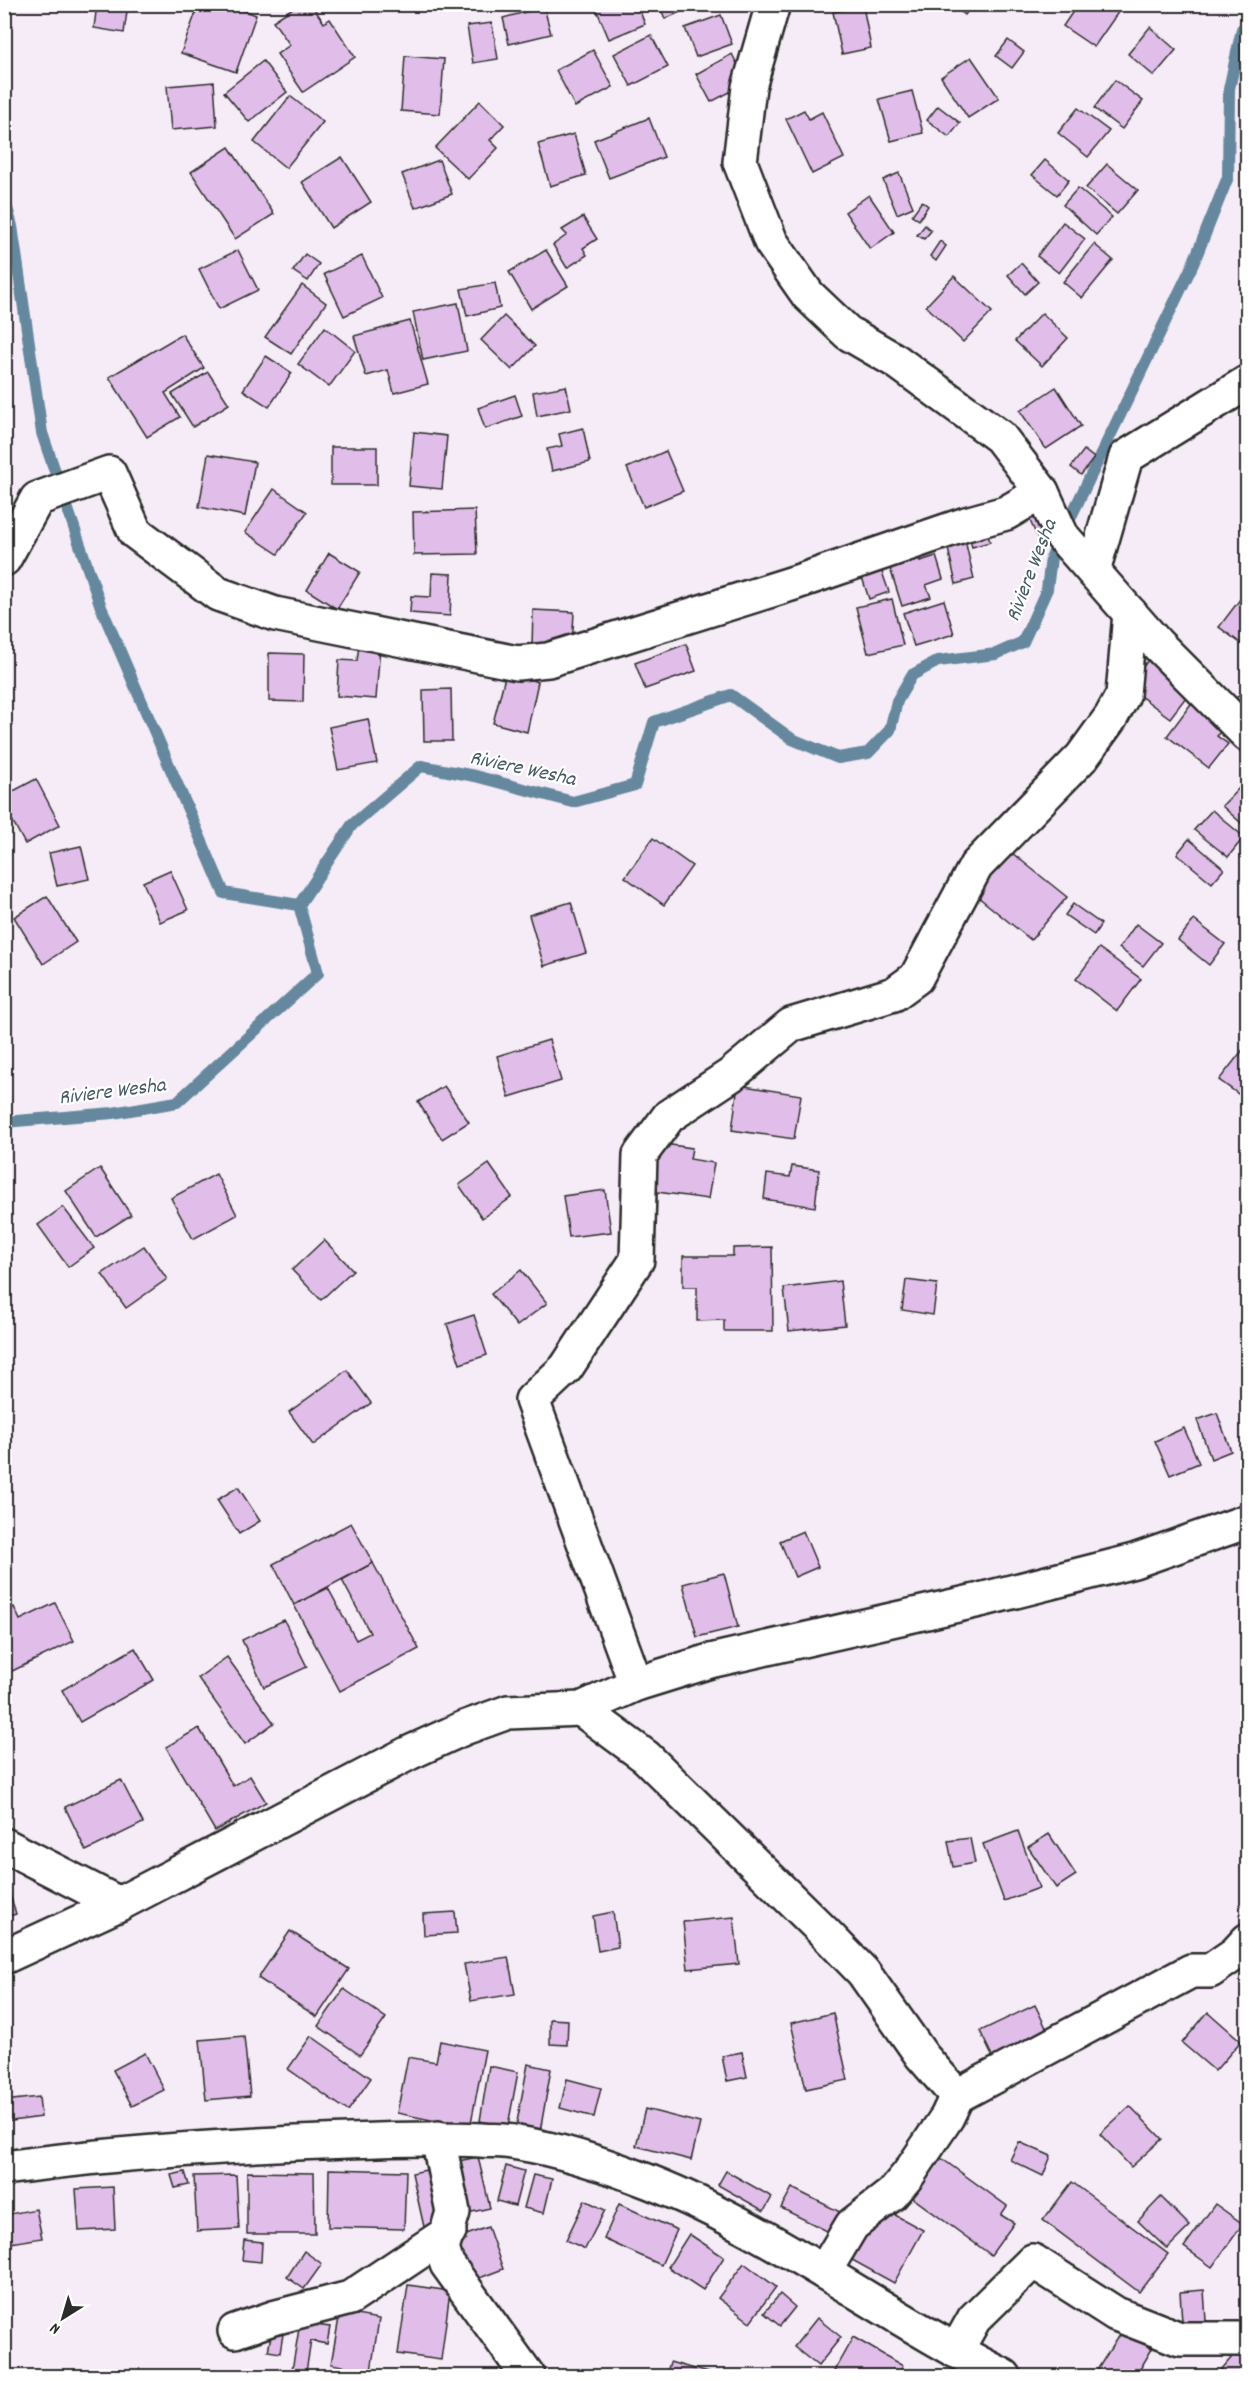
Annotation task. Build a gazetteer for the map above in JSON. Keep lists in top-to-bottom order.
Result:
{
  "water": ["Riviere Wesha"],
  "north": "bottom left"
}
